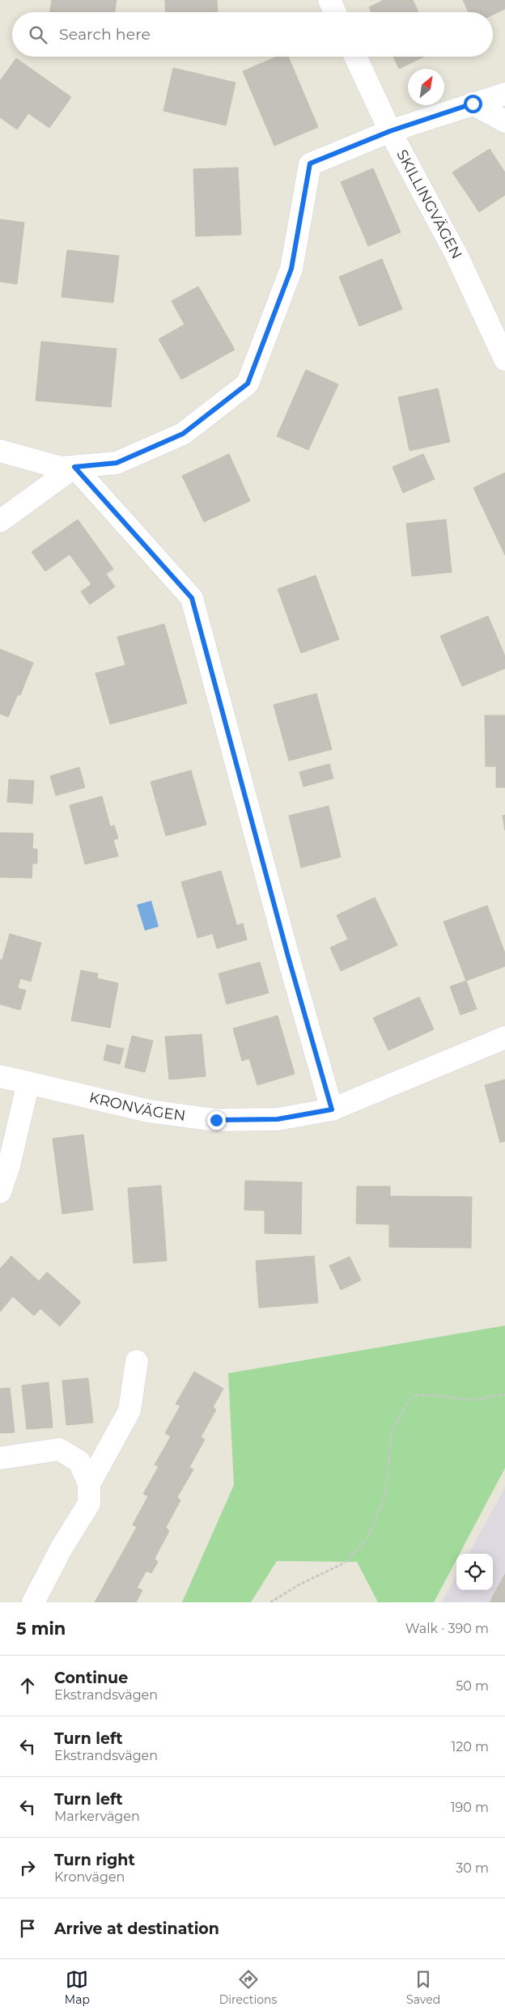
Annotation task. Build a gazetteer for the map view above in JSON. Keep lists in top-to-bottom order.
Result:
{
  "streets": {
    "street": ["SKILLINGVÄGEN", "KRONVÄGEN"]
  },
  "north": "top right",
  "page": {
    "search": "Search here",
    "heading": ["5 min", "Walk · 390 m"],
    "list": [
      ["Continue", "Ekstrandsvägen", "50 m"],
      ["Turn left", "Ekstrandsvägen", "120 m"],
      ["Turn left", "Markervägen", "190 m"],
      ["Turn right", "Kronvägen", "30 m"],
      "Arrive at destination"
    ],
    "nav": ["Map", "Directions", "Saved"]
  }
}
